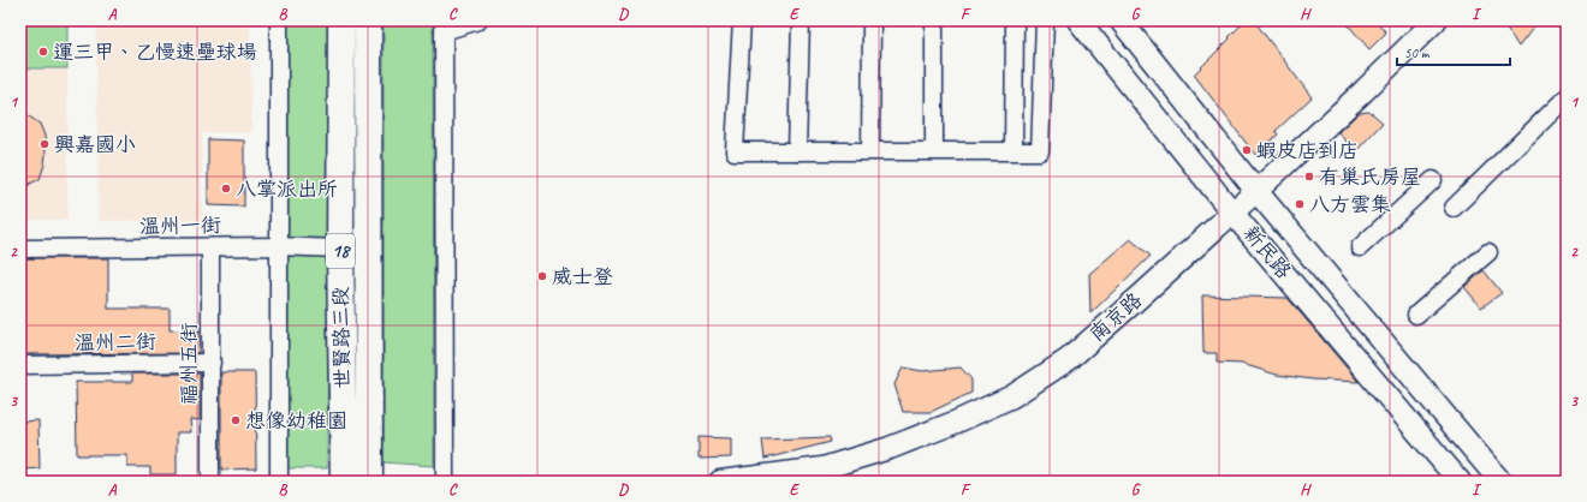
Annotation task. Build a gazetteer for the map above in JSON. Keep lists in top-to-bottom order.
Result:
{
  "streets": {
    "main road": ["18", "世賢路三段"],
    "street": [
      "溫州一街",
      "新民路",
      "南京路",
      "溫州二街",
      "福州五街"
    ]
  },
  "crossings": [
    ["溫州一街", "世賢路三段"],
    ["溫州一街", "福州五街"],
    ["新民路", "南京路"],
    ["溫州二街", "福州五街"]
  ],
  "places": [
    "運三甲、乙慢速壘球場",
    "興嘉國小",
    "蝦皮店到店",
    "有巢氏房屋",
    "八掌派出所",
    "八方雲集",
    "威士登",
    "想像幼稚園"
  ],
  "scale_bar": "50 m",
  "grid": {
    "columns": [
      "A",
      "B",
      "C",
      "D",
      "E",
      "F",
      "G",
      "H",
      "I"
    ],
    "rows": ["1", "2", "3"]
  }
}
